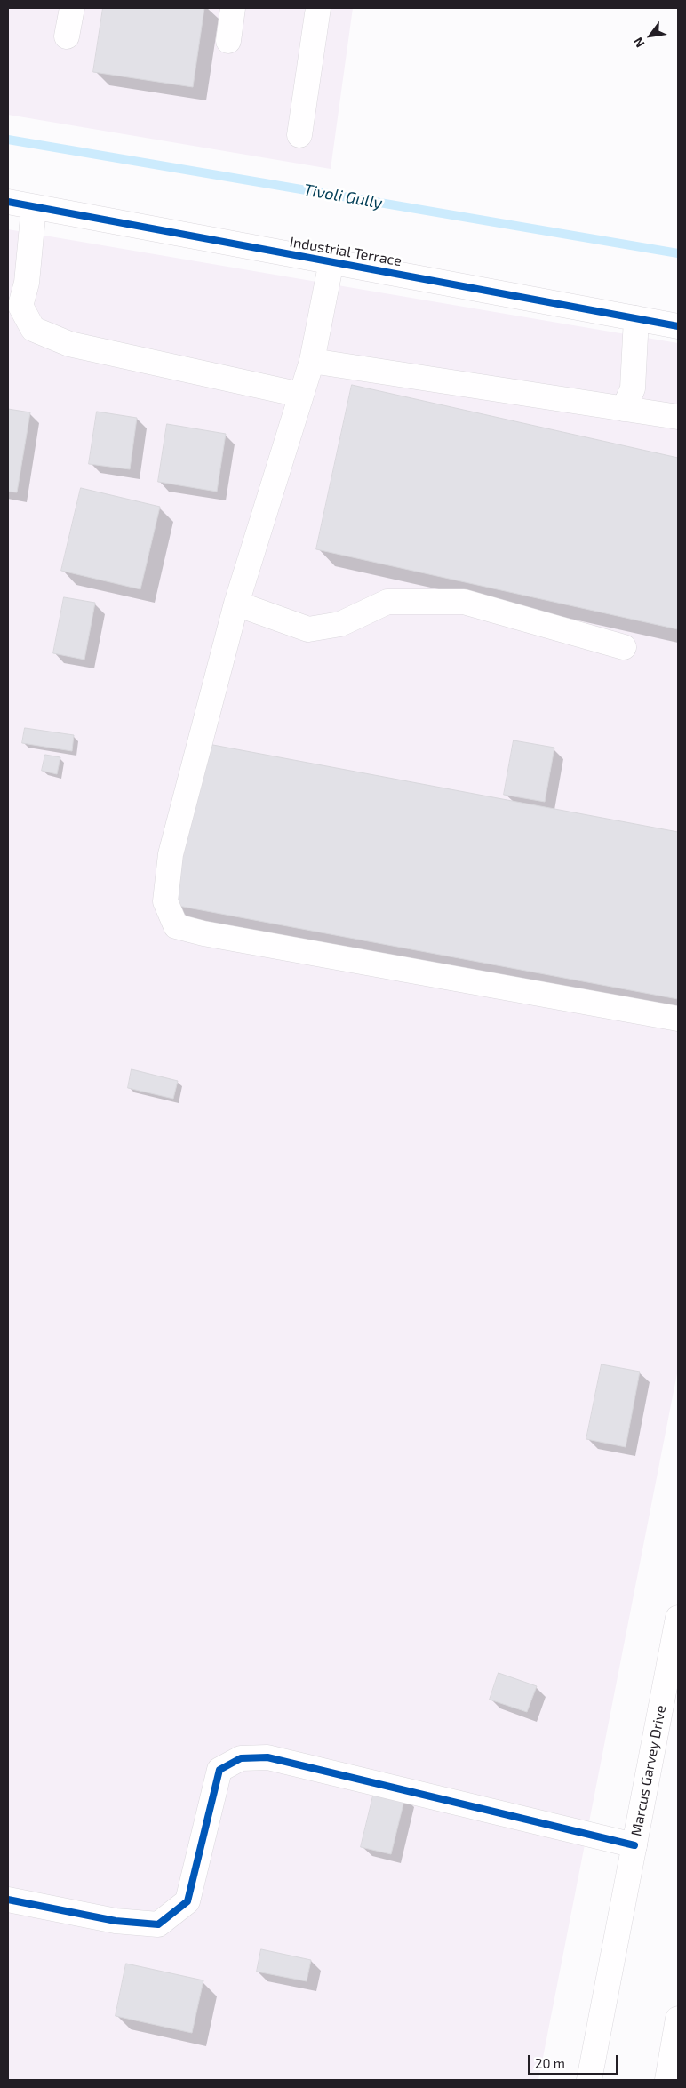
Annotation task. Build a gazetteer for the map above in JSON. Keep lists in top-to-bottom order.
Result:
{
  "streets": {
    "main road": ["Industrial Terrace", "Marcus Garvey Drive"]
  },
  "water": ["Tivoli Gully"],
  "scale_bar": "20 m",
  "north": "bottom left"
}
